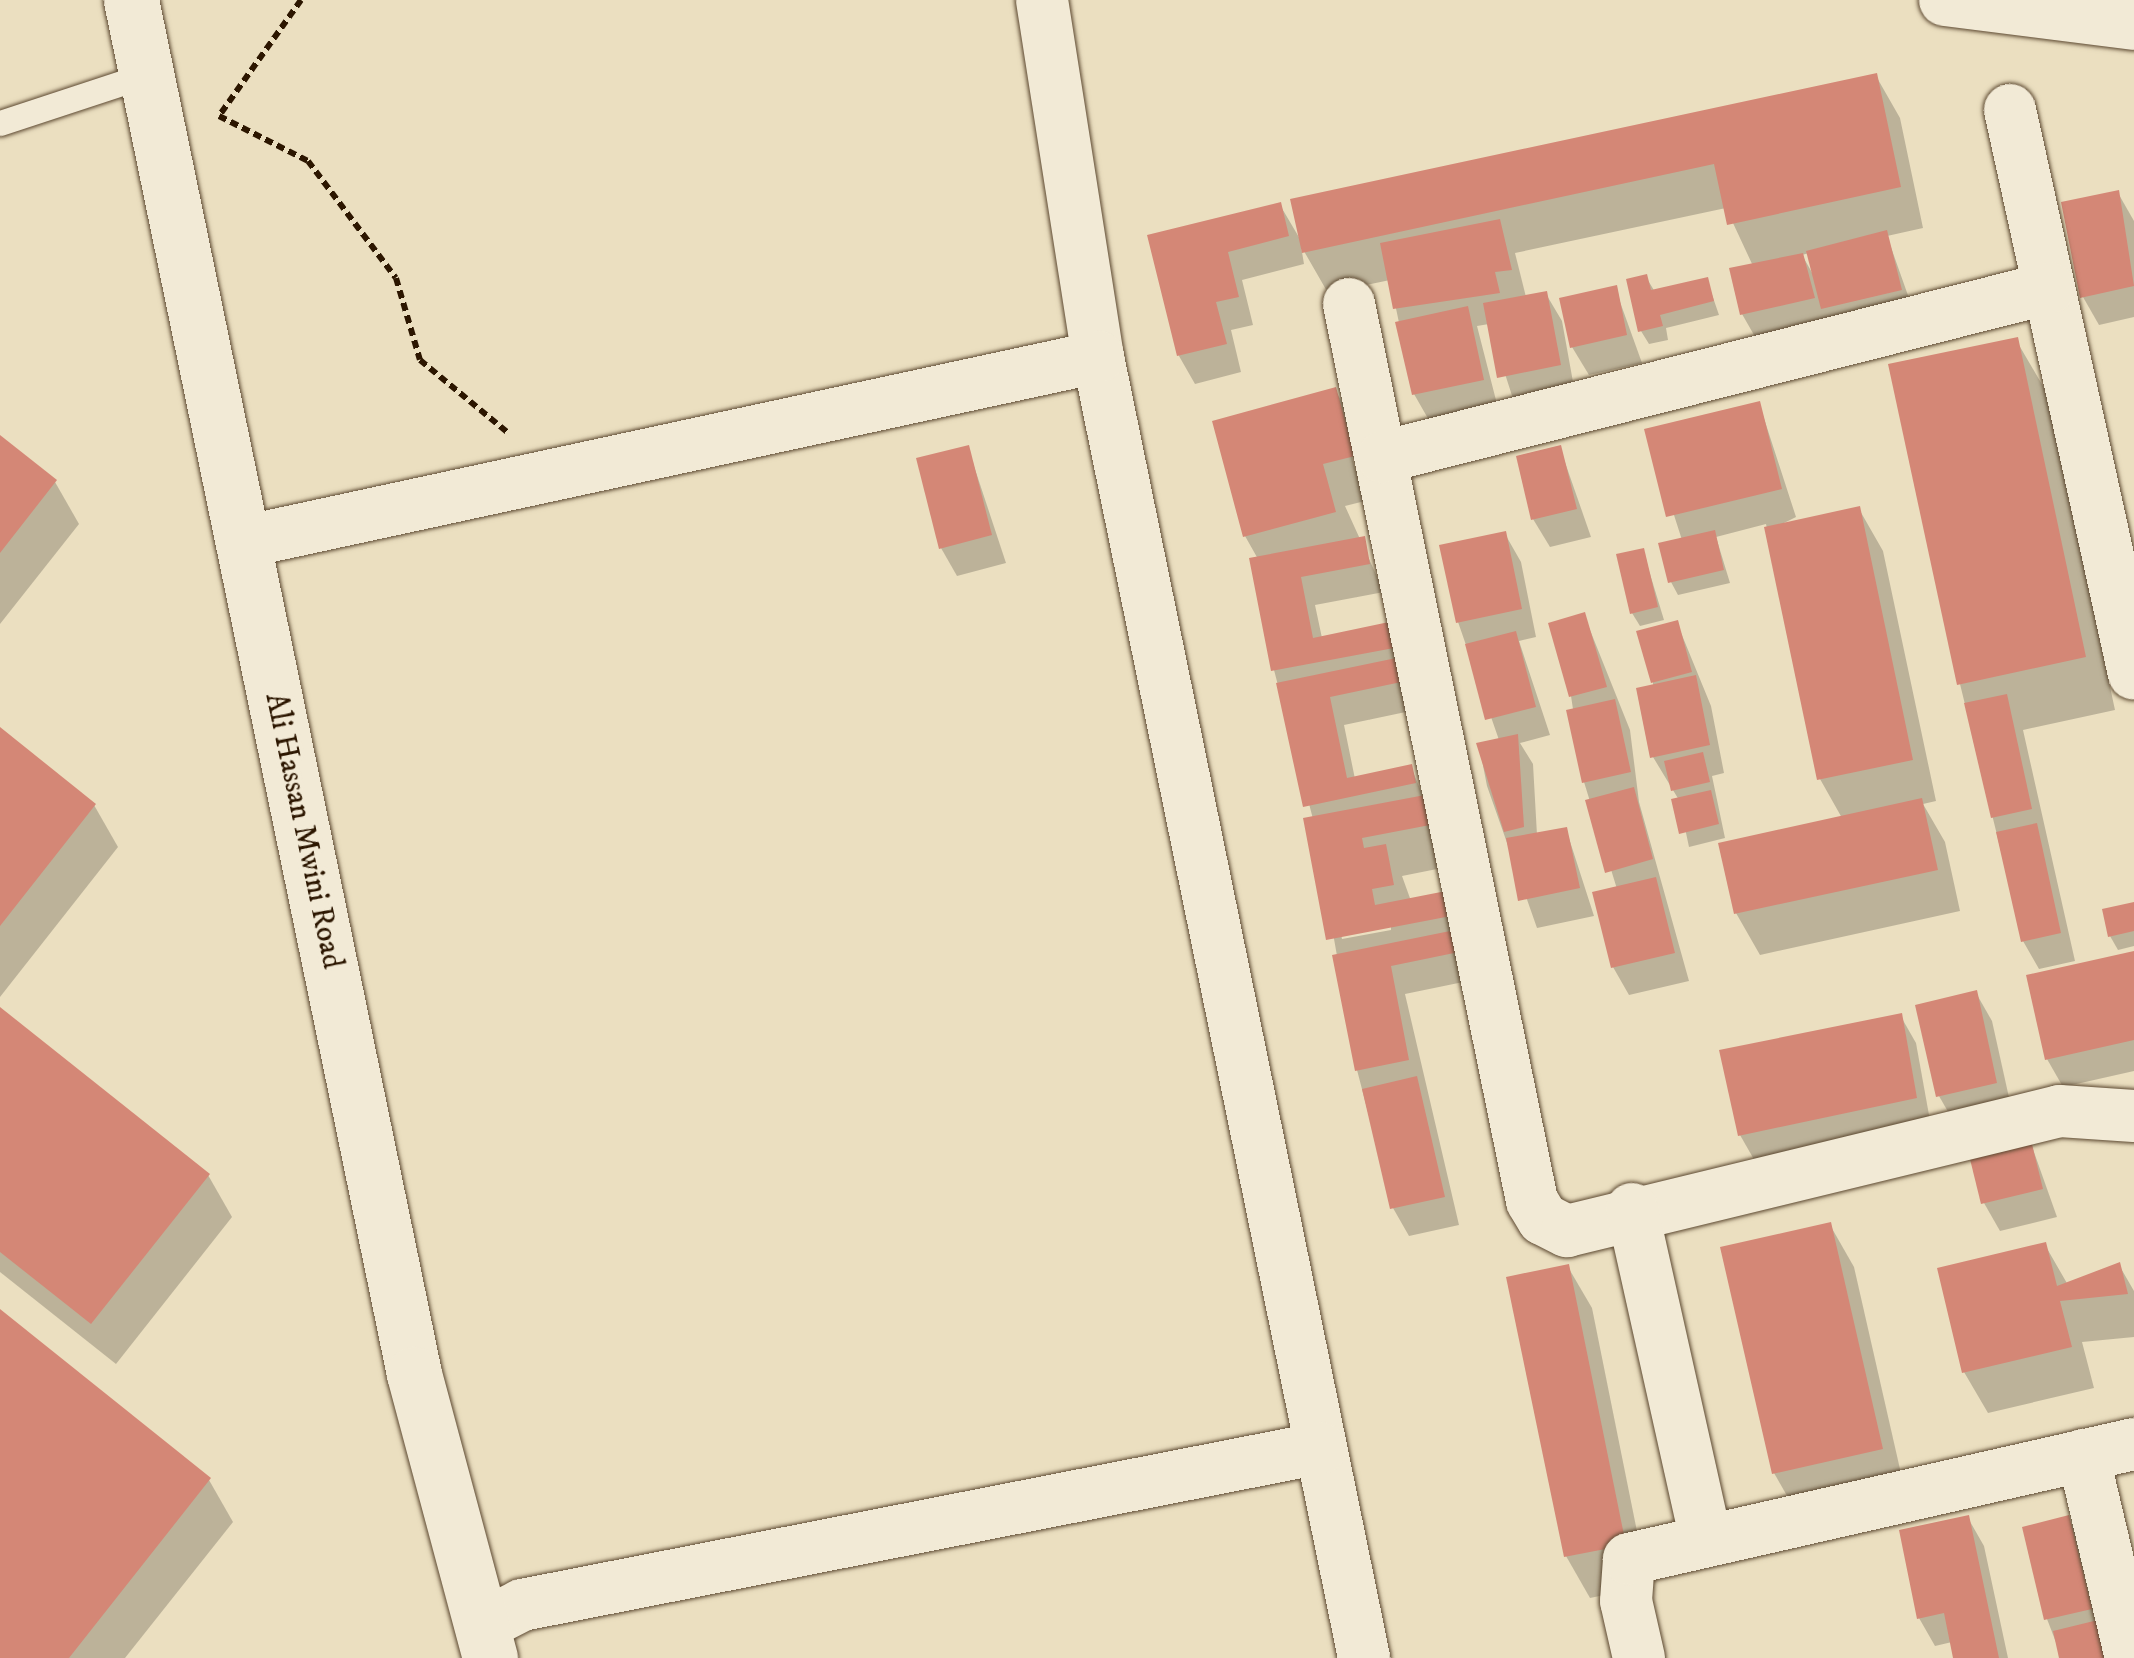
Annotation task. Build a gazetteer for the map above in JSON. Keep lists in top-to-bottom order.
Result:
{
  "streets": {
    "main road": ["Ali Hassan Mwini Road"]
  }
}
